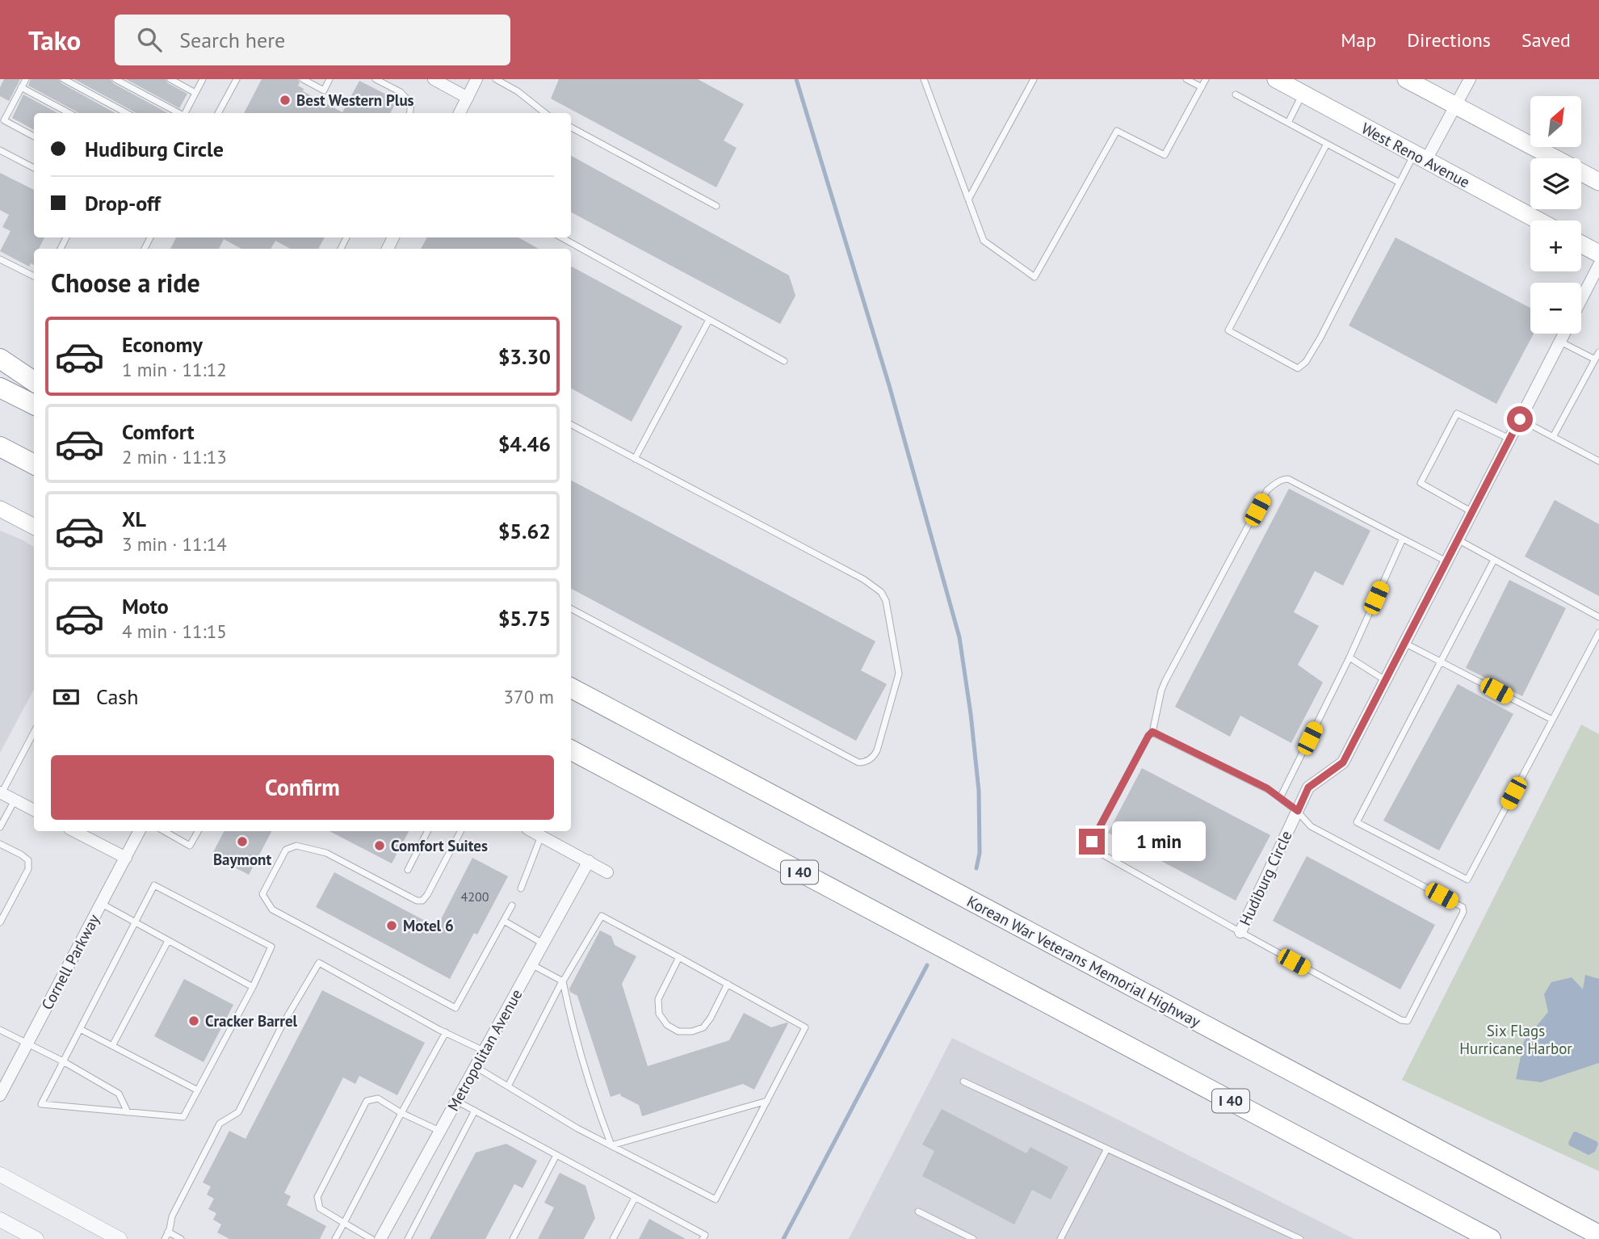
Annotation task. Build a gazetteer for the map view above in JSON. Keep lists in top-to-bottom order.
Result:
{
  "streets": {
    "highway": ["I 40", "Korean War Veterans Memorial Highway"],
    "main road": ["West Reno Avenue"],
    "street": ["Hudiburg Circle", "Cornell Parkway", "Metropolitan Avenue"]
  },
  "parks": ["Six Flags Hurricane Harbor"],
  "places": [
    "Best Western Plus",
    "Baymont",
    "Comfort Suites",
    "Motel 6",
    "Cracker Barrel"
  ],
  "house_numbers": ["4200"],
  "north": "top right",
  "page": {
    "header": "Tako",
    "search": "Search here",
    "nav": ["Map", "Directions", "Saved"],
    "map_buttons": ["+", "−"],
    "banner": ["Hudiburg Circle", "Drop-off"],
    "heading": "Choose a ride",
    "list": [
      {
        "name": "Economy",
        "note": "1 min · 11:12",
        "value": "$3.30"
      },
      {
        "name": "Comfort",
        "note": "2 min · 11:13",
        "value": "$4.46"
      },
      {
        "name": "XL",
        "note": "3 min · 11:14",
        "value": "$5.62"
      },
      {
        "name": "Moto",
        "note": "4 min · 11:15",
        "value": "$5.75"
      }
    ],
    "pay": ["Cash", "370 m"],
    "buttons": "Confirm",
    "bubble": "1 min"
  }
}
